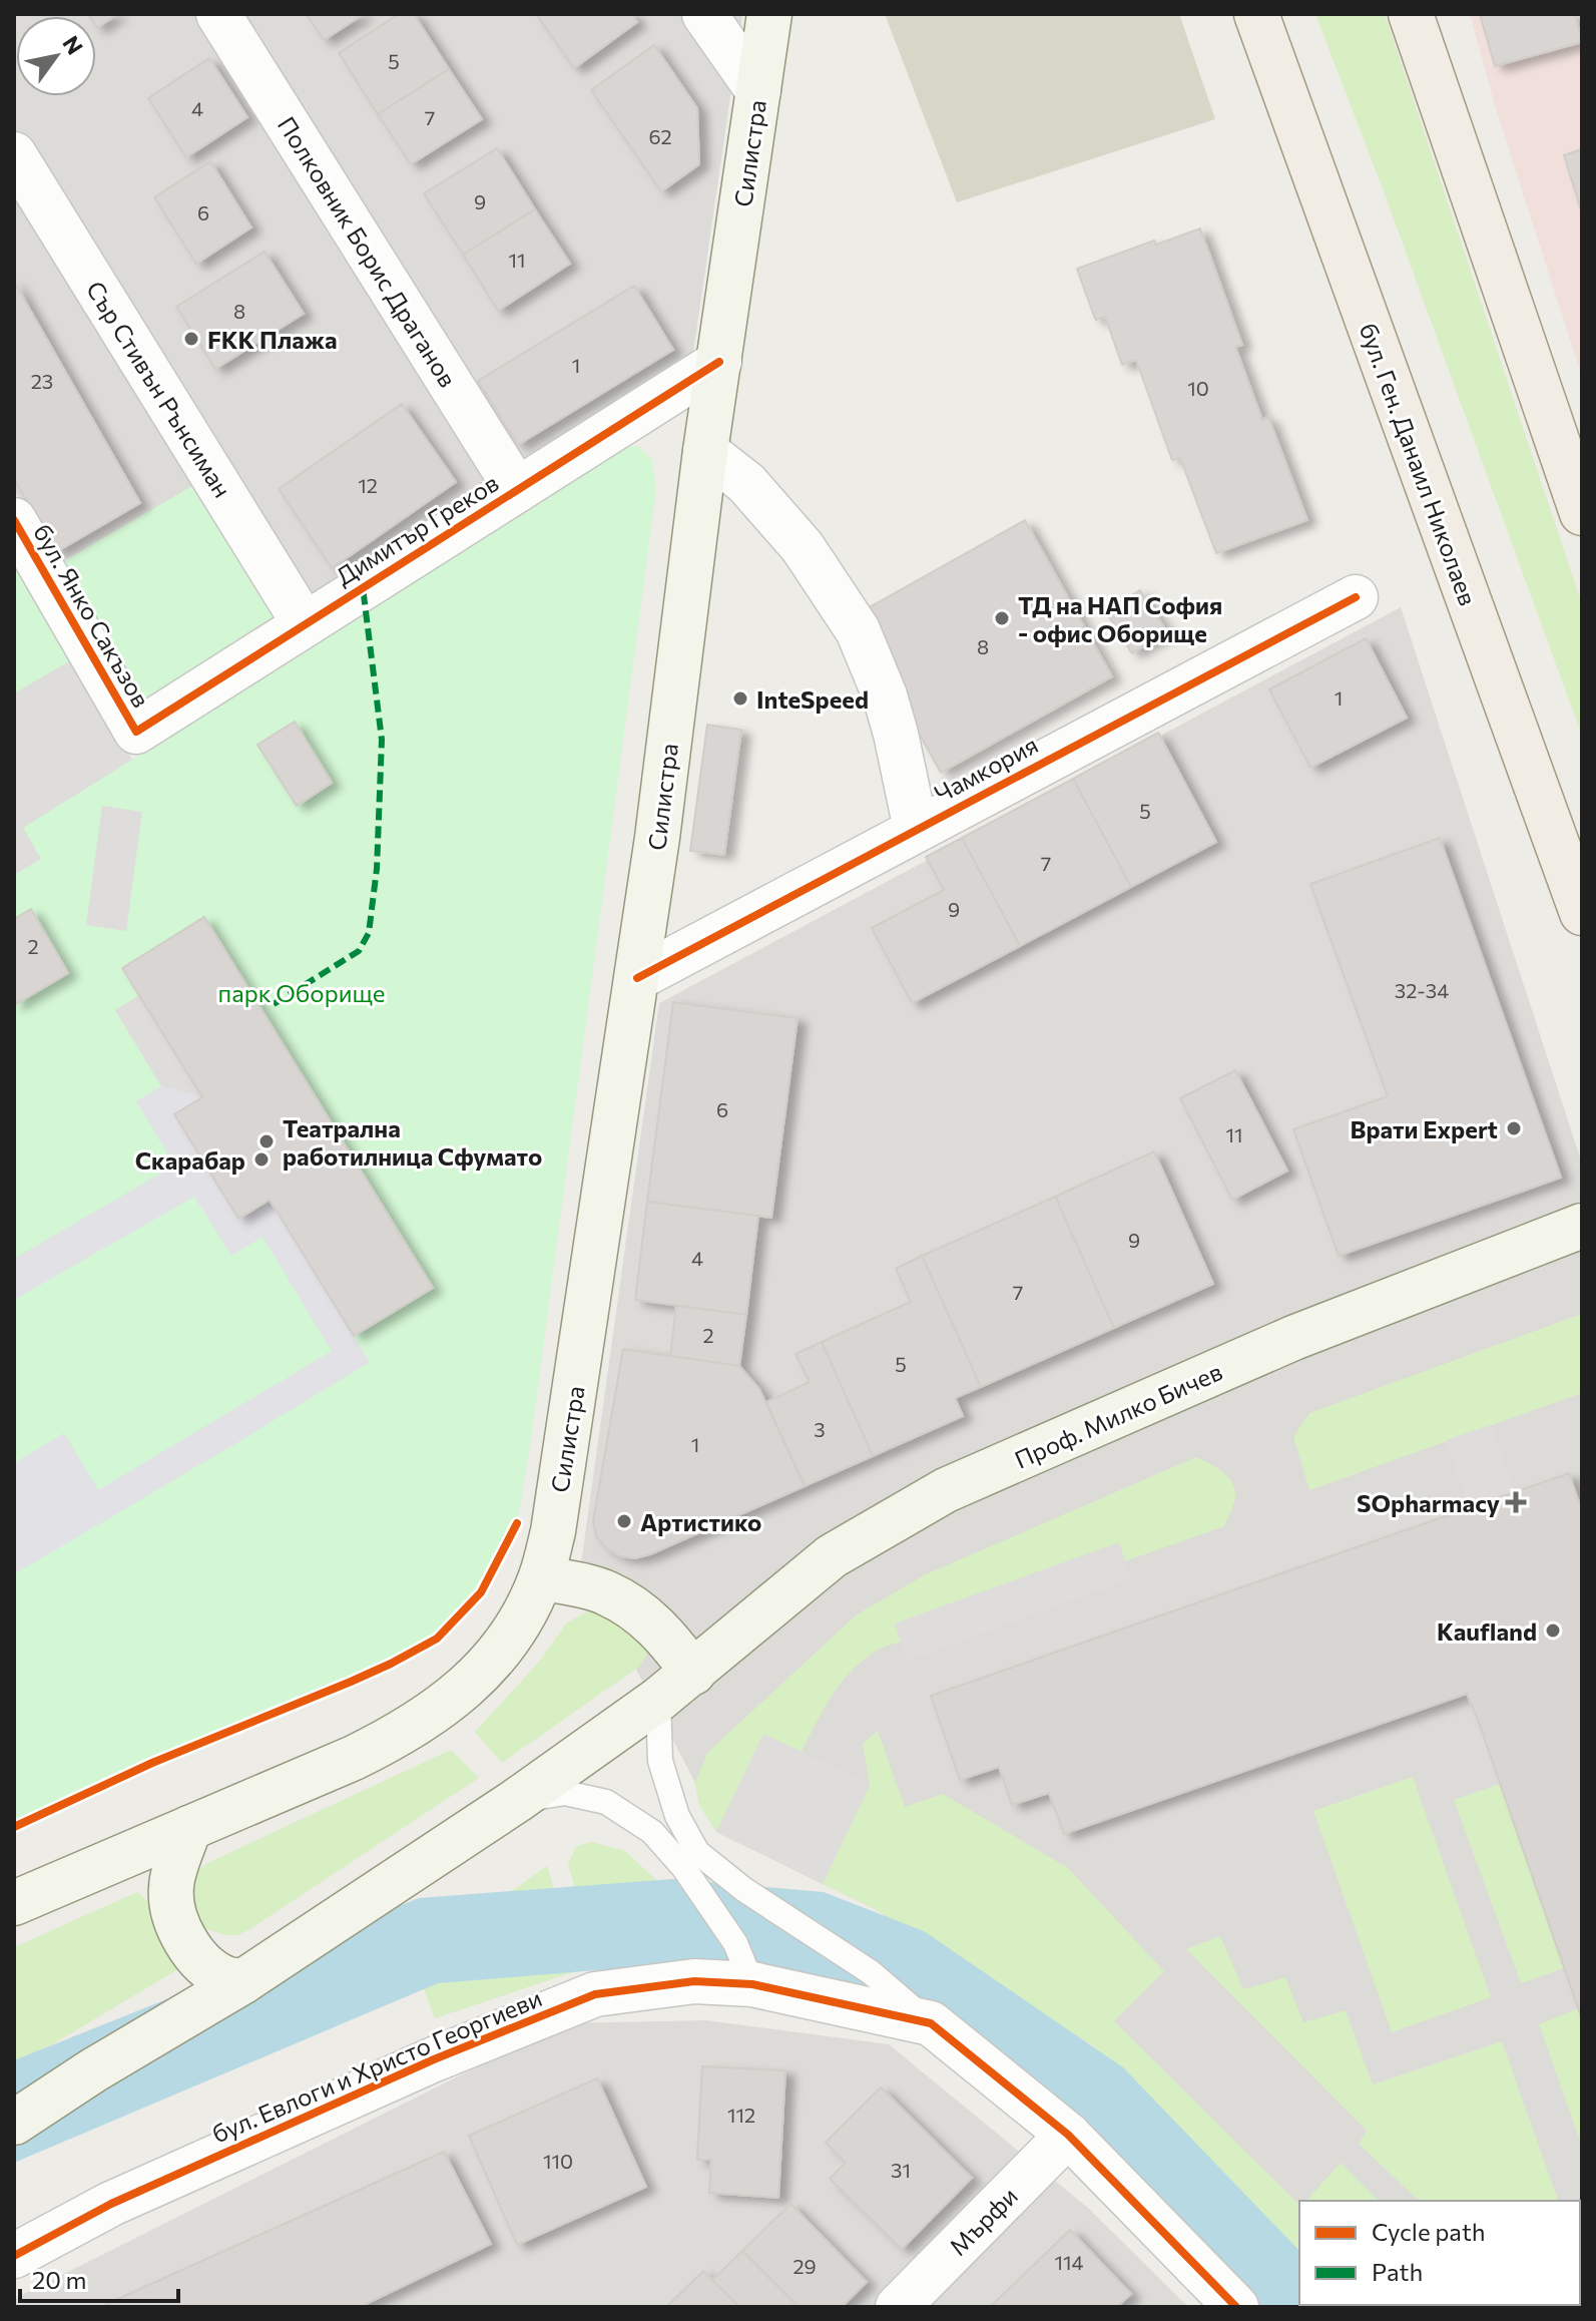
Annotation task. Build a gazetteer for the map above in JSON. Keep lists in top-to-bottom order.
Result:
{
  "streets": {
    "main road": ["Силистра", "бул. Ген. Данаил Николаев", "Проф. Милко Бичев"],
    "street": [
      "Полковник Борис Драганов",
      "Сър Стивън Рънсиман",
      "Димитър Греков",
      "бул. Янко Сакъзов",
      "Чамкория",
      "бул. Евлоги и Христо Георгиеви",
      "Мърфи"
    ]
  },
  "crossings": [
    ["Силистра", "Димитър Греков"],
    ["Силистра", "Чамкория"],
    ["Полковник Борис Драганов", "Димитър Греков"],
    ["Сър Стивън Рънсиман", "Димитър Греков"],
    ["Димитър Греков", "бул. Янко Сакъзов"],
    ["бул. Евлоги и Христо Георгиеви", "Мърфи"]
  ],
  "parks": ["парк Оборище"],
  "places": {
    "other": [
      "FKK Плажа",
      "ТД на НАП София - офис Оборище",
      "InteSpeed",
      "Врати Expert",
      "Театрална работилница Сфумато",
      "Скарабар",
      "Артистико",
      "Kaufland"
    ],
    "health": ["SOpharmacy"]
  },
  "house_numbers": [
    "5",
    "4",
    "7",
    "62",
    "9",
    "6",
    "11",
    "8",
    "1",
    "23",
    "10",
    "12",
    "8",
    "1",
    "5",
    "7",
    "9",
    "2",
    "32-34",
    "6",
    "11",
    "9",
    "4",
    "7",
    "2",
    "5",
    "3",
    "1",
    "112",
    "110",
    "31",
    "114",
    "29"
  ],
  "legend": ["Cycle path", "Path"],
  "scale_bar": "20 m",
  "north": "top right"
}
